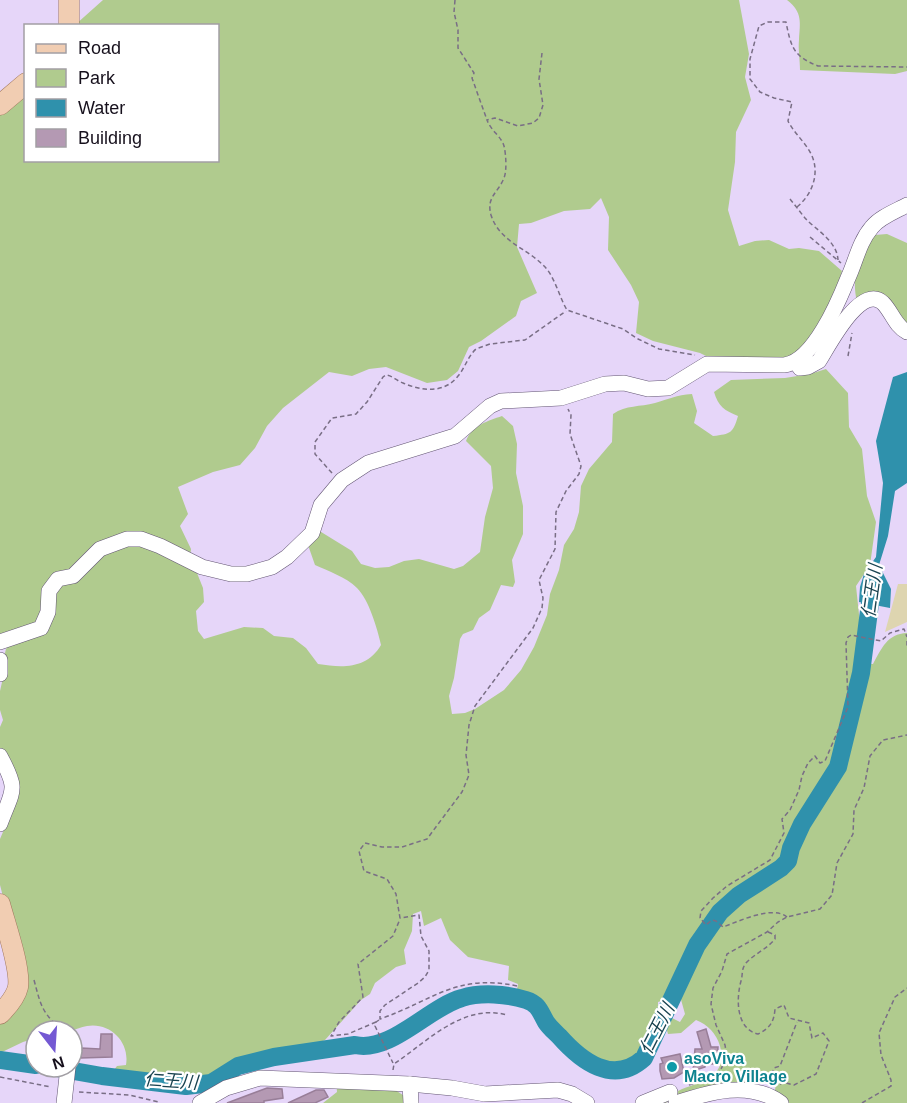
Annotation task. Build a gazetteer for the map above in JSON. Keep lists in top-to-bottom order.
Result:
{
  "water": ["仁王川"],
  "places": ["asoViva Macro Village"],
  "legend": [
    "Road",
    "Park",
    "Water",
    "Building"
  ],
  "north": "bottom"
}
